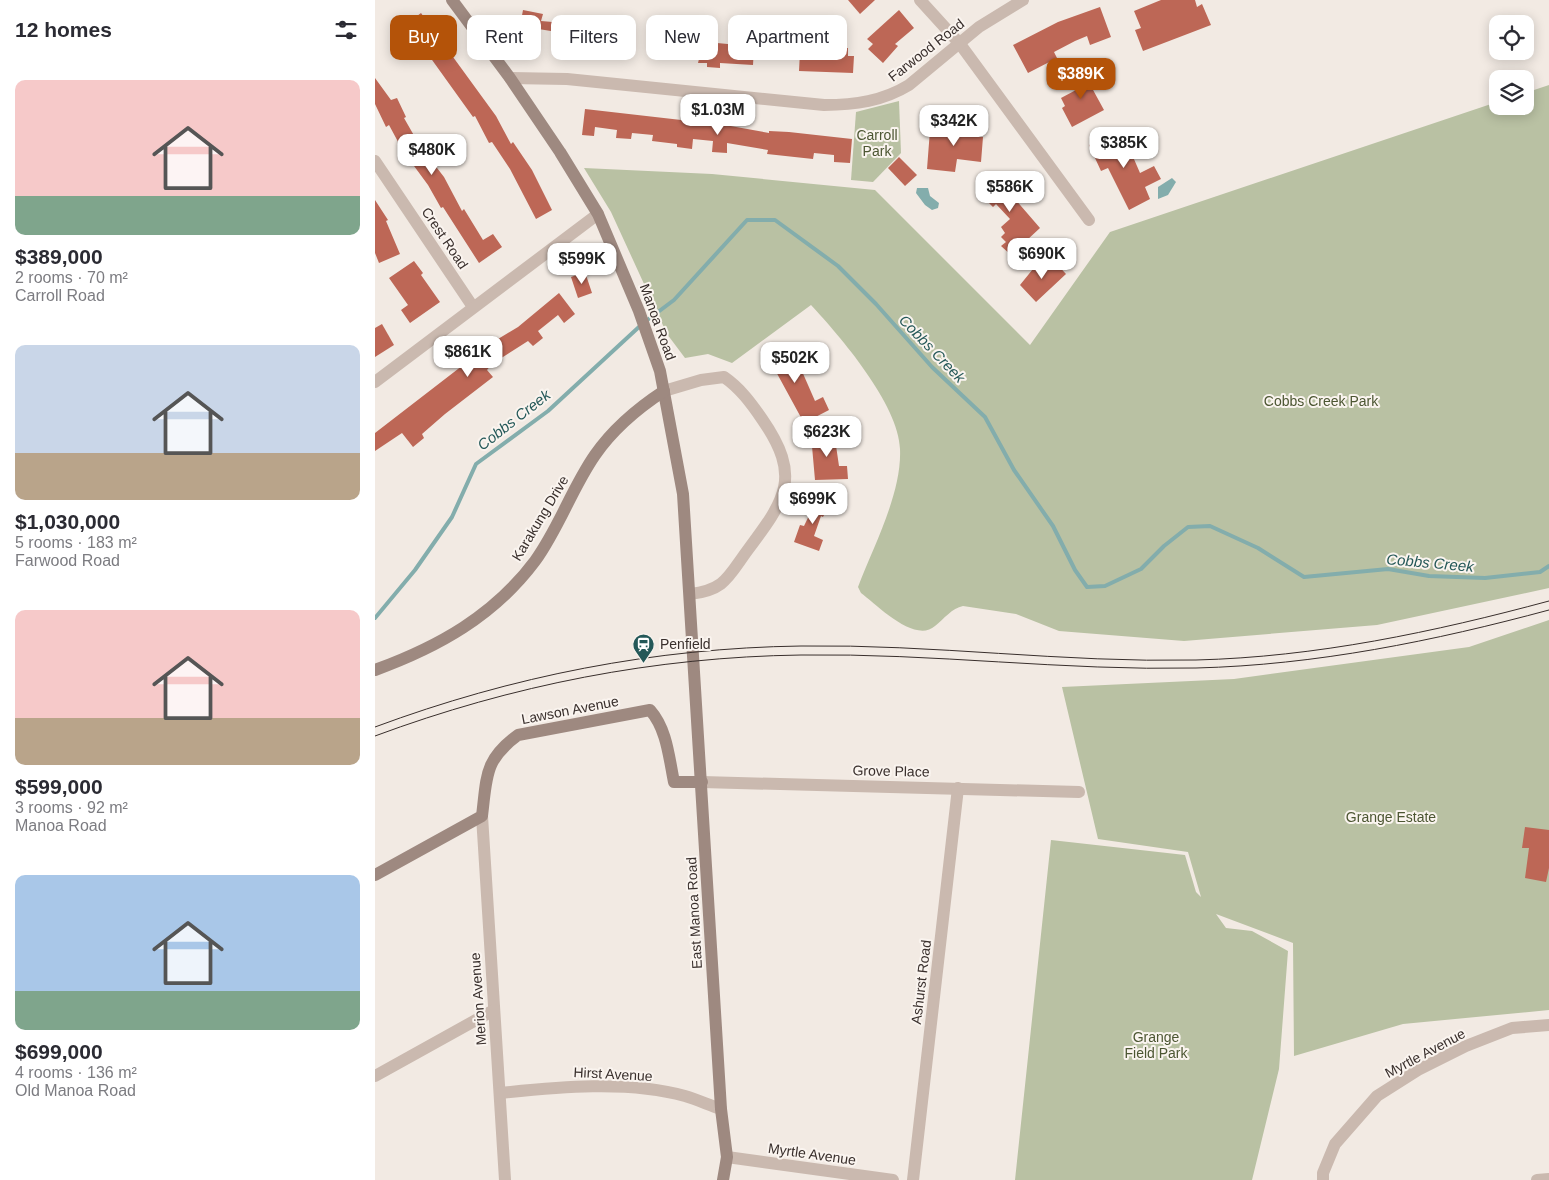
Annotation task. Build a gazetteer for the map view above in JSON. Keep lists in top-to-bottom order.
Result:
{
  "streets": {
    "main road": [
      "Manoa Road",
      "Karakung Drive",
      "Lawson Avenue",
      "East Manoa Road"
    ],
    "street": [
      "Farwood Road",
      "Crest Road",
      "Grove Place",
      "Ashurst Road",
      "Merion Avenue",
      "Myrtle Avenue",
      "Hirst Avenue"
    ]
  },
  "crossings": [
    ["Farwood Road", "Manoa Road"],
    ["Manoa Road", "Karakung Drive"],
    ["Manoa Road", "East Manoa Road"],
    ["Lawson Avenue", "Grove Place"],
    ["Lawson Avenue", "East Manoa Road"],
    ["Lawson Avenue", "Merion Avenue"],
    ["Grove Place", "East Manoa Road"],
    ["Grove Place", "Ashurst Road"],
    ["East Manoa Road", "Myrtle Avenue"],
    ["East Manoa Road", "Hirst Avenue"],
    ["Merion Avenue", "Hirst Avenue"]
  ],
  "water": ["Cobbs Creek"],
  "parks": [
    "Carroll Park",
    "Cobbs Creek Park",
    "Grange Estate",
    "Grange Field Park"
  ],
  "places": {
    "station": ["Penfield"]
  },
  "page": {
    "heading": "12 homes",
    "chip": [
      "Buy",
      "Rent",
      "Filters",
      "New",
      "Apartment"
    ],
    "price": [
      "$389K",
      "$1.03M",
      "$342K",
      "$385K",
      "$480K",
      "$586K",
      "$690K",
      "$599K",
      "$861K",
      "$502K",
      "$623K",
      "$699K"
    ],
    "list": [
      {
        "name": "$389,000",
        "note": "2 rooms · 70 m² · Carroll Road"
      },
      {
        "name": "$1,030,000",
        "note": "5 rooms · 183 m² · Farwood Road"
      },
      {
        "name": "$599,000",
        "note": "3 rooms · 92 m² · Manoa Road"
      },
      {
        "name": "$699,000",
        "note": "4 rooms · 136 m² · Old Manoa Road"
      }
    ]
  }
}
